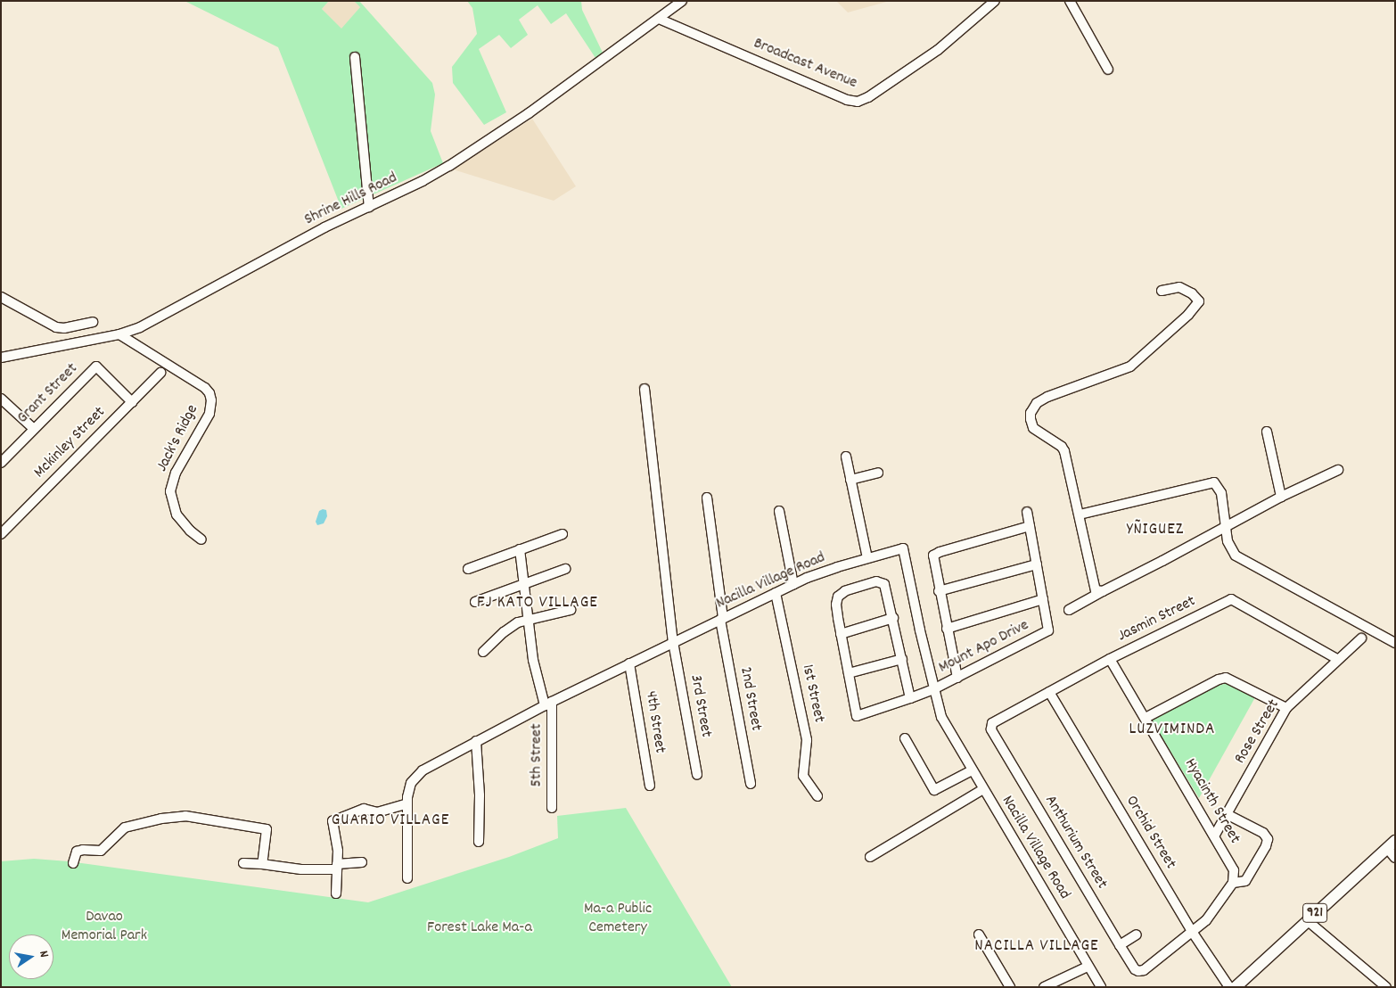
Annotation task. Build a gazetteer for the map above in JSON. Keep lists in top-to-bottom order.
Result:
{
  "streets": {
    "main road": ["921"],
    "street": [
      "Broadcast Avenue",
      "Shrine Hills Road",
      "Grant Street",
      "Jack's Ridge",
      "Mckinley Street",
      "Nacilla Village Road",
      "Jasmin Street",
      "Mount Apo Drive",
      "1st Street",
      "2nd Street",
      "3rd Street",
      "4th Street",
      "Rose Street",
      "5th Street",
      "Hyacinth Street",
      "Orchid Street",
      "Anthurium Street"
    ]
  },
  "crossings": [
    ["Broadcast Avenue", "Shrine Hills Road"],
    ["Shrine Hills Road", "Jack's Ridge"],
    ["Grant Street", "Mckinley Street"],
    ["Nacilla Village Road", "Mount Apo Drive"],
    ["Nacilla Village Road", "1st Street"],
    ["Nacilla Village Road", "2nd Street"],
    ["Nacilla Village Road", "3rd Street"],
    ["Nacilla Village Road", "4th Street"],
    ["Nacilla Village Road", "5th Street"],
    ["Jasmin Street", "Rose Street"],
    ["Jasmin Street", "Hyacinth Street"],
    ["Jasmin Street", "Orchid Street"],
    ["Jasmin Street", "Anthurium Street"],
    ["Rose Street", "Hyacinth Street"],
    ["Orchid Street", "Anthurium Street"]
  ],
  "districts": [
    "YÑIGUEZ",
    "FJ KATO VILLAGE",
    "LUZVIMINDA",
    "GUARIO VILLAGE",
    "NACILLA VILLAGE"
  ],
  "parks": ["Ma-a Public Cemetery", "Davao Memorial Park", "Forest Lake Ma-a"],
  "north": "right"
}
